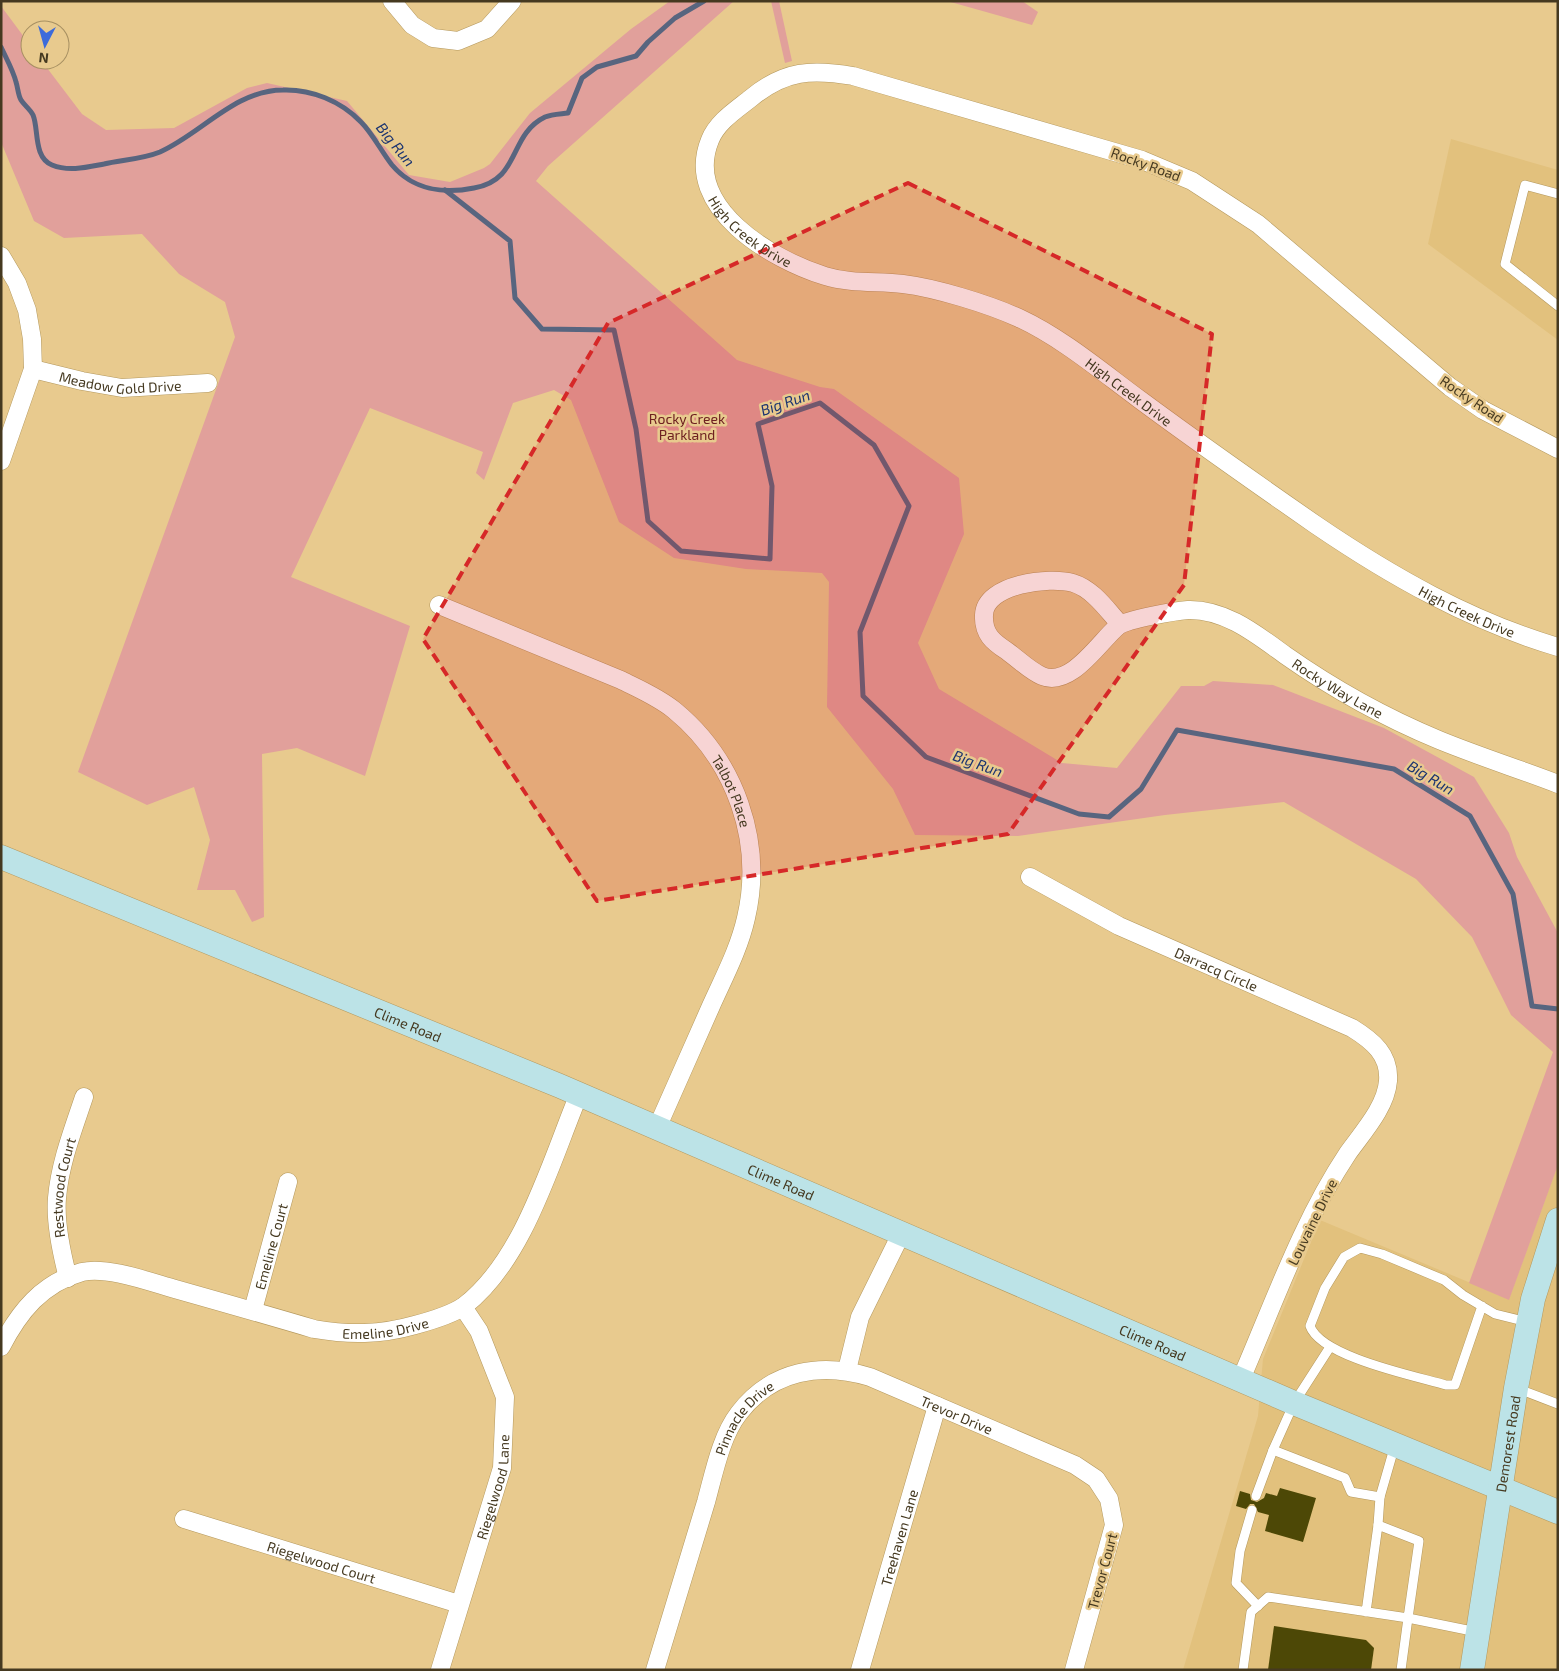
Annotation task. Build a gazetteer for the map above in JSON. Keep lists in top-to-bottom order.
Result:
{
  "streets": {
    "main road": ["Clime Road", "Demorest Road"],
    "street": [
      "Rocky Road",
      "High Creek Drive",
      "Meadow Gold Drive",
      "Rocky Way Lane",
      "Talbot Place",
      "Darracq Circle",
      "Restwood Court",
      "Louvaine Drive",
      "Emeline Court",
      "Emeline Drive",
      "Trevor Drive",
      "Pinnacle Drive",
      "Riegelwood Lane",
      "Treehaven Lane",
      "Riegelwood Court",
      "Trevor Court"
    ]
  },
  "crossings": [
    ["Rocky Road", "High Creek Drive"],
    ["Talbot Place", "Clime Road"],
    ["Darracq Circle", "Louvaine Drive"],
    ["Clime Road", "Louvaine Drive"],
    ["Clime Road", "Emeline Drive"],
    ["Clime Road", "Demorest Road"],
    ["Restwood Court", "Emeline Drive"],
    ["Emeline Court", "Emeline Drive"],
    ["Emeline Drive", "Riegelwood Lane"],
    ["Trevor Drive", "Pinnacle Drive"],
    ["Trevor Drive", "Treehaven Lane"],
    ["Trevor Drive", "Trevor Court"],
    ["Riegelwood Lane", "Riegelwood Court"]
  ],
  "water": ["Big Run"],
  "parks": ["Rocky Creek Parkland"],
  "north": "bottom"
}
